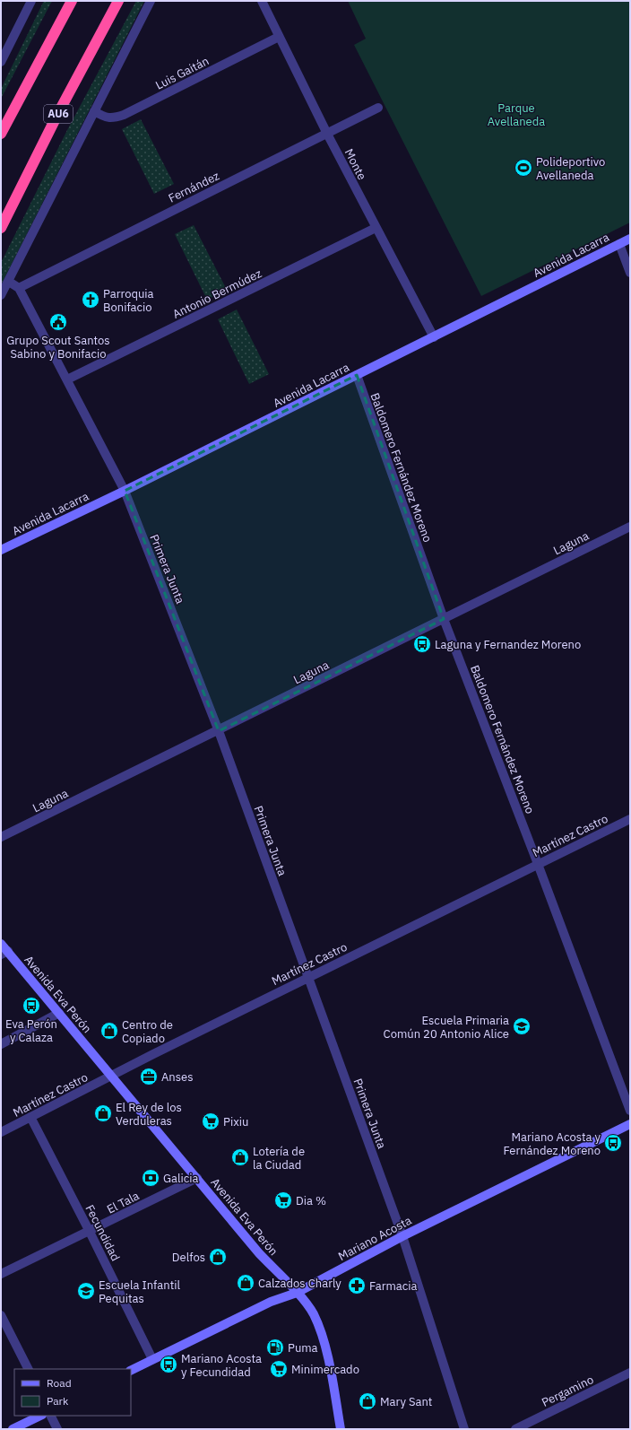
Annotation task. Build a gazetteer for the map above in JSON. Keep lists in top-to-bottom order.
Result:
{
  "streets": {
    "highway": ["AU6"],
    "street": [
      "Luis Gaitán",
      "Monte",
      "Fernández",
      "Avenida Lacarra",
      "Antonio Bermúdez",
      "Baldomero Fernández Moreno",
      "Laguna",
      "Primera Junta",
      "Martínez Castro",
      "Avenida Eva Perón",
      "El Tala",
      "Fecundidad",
      "Mariano Acosta",
      "Pergamino"
    ]
  },
  "crossings": [
    ["Luis Gaitán", "Monte"],
    ["Monte", "Fernández"],
    ["Monte", "Avenida Lacarra"],
    ["Monte", "Antonio Bermúdez"],
    ["Fernández", "Primera Junta"],
    ["Avenida Lacarra", "Baldomero Fernández Moreno"],
    ["Avenida Lacarra", "Primera Junta"],
    ["Antonio Bermúdez", "Primera Junta"],
    ["Baldomero Fernández Moreno", "Laguna"],
    ["Baldomero Fernández Moreno", "Martínez Castro"],
    ["Laguna", "Primera Junta"],
    ["Primera Junta", "Martínez Castro"],
    ["Primera Junta", "Mariano Acosta"],
    ["Martínez Castro", "Avenida Eva Perón"],
    ["Martínez Castro", "Fecundidad"],
    ["Avenida Eva Perón", "El Tala"],
    ["Avenida Eva Perón", "Mariano Acosta"],
    ["El Tala", "Fecundidad"],
    ["Fecundidad", "Mariano Acosta"]
  ],
  "parks": ["Parque Avellaneda"],
  "places": {
    "sports": ["Polideportivo Avellaneda"],
    "church": ["Parroquia Bonifacio"],
    "public building": ["Grupo Scout Santos Sabino y Bonifacio"],
    "bus stop": [
      "Laguna y Fernandez Moreno",
      "Eva Perón y Calaza",
      "Mariano Acosta y Fernández Moreno",
      "Mariano Acosta y Fecundidad"
    ],
    "school or university": ["Escuela Primaria Común 20 Antonio Alice", "Escuela Infantil Pequitas"],
    "shop": [
      "Centro de Copiado",
      "El Rey de los Verduleras",
      "Lotería de la Ciudad",
      "Delfos",
      "Calzados Charly",
      "Mary Sant"
    ],
    "office": ["Anses"],
    "supermarket": ["Pixiu", "Dia %", "Minimercado"],
    "bank": ["Galicia"],
    "pharmacy": ["Farmacia"],
    "fuel station": ["Puma"]
  },
  "legend": ["Road", "Park"]
}
